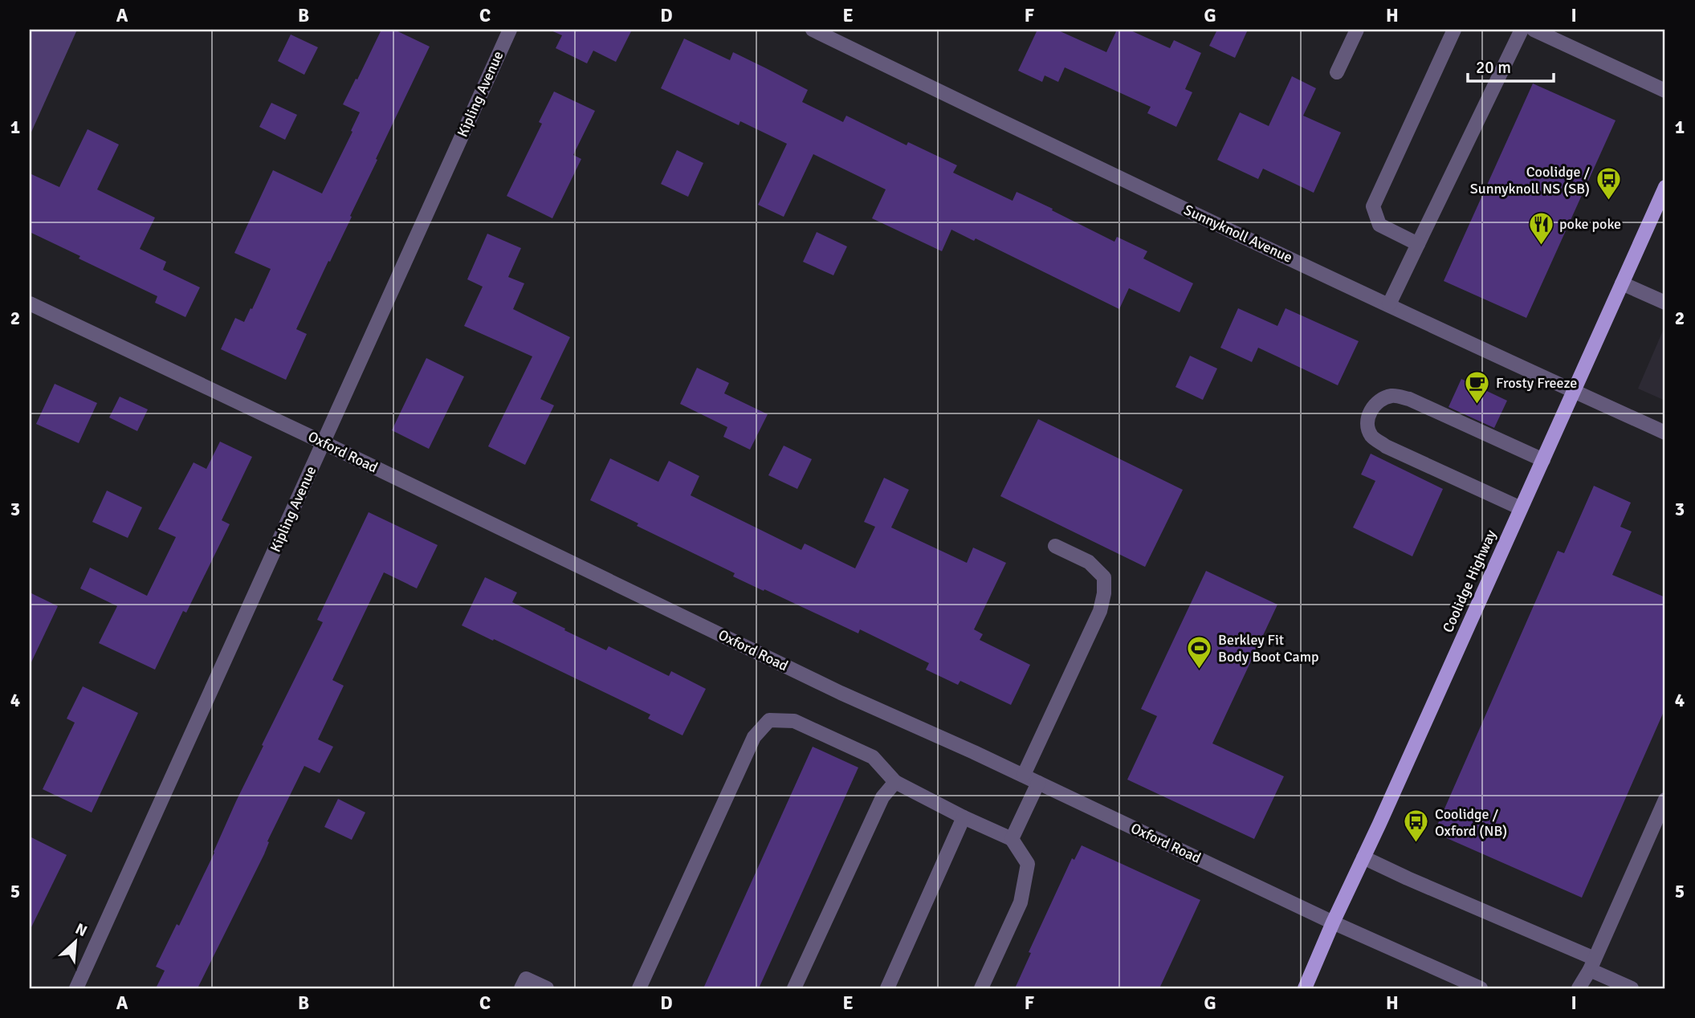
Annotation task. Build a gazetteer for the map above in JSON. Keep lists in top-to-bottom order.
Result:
{
  "streets": {
    "main road": ["Coolidge Highway"],
    "street": ["Kipling Avenue", "Sunnyknoll Avenue", "Oxford Road"]
  },
  "crossings": [
    ["Kipling Avenue", "Oxford Road"],
    ["Sunnyknoll Avenue", "Coolidge Highway"],
    ["Oxford Road", "Coolidge Highway"]
  ],
  "places": {
    "bus stop": ["Coolidge / Sunnyknoll NS (SB)", "Coolidge / Oxford (NB)"],
    "restaurant": ["poke poke"],
    "cafe": ["Frosty Freeze"],
    "sports": ["Berkley Fit Body Boot Camp"]
  },
  "scale_bar": "20 m",
  "north": "top right",
  "grid": {
    "columns": [
      "A",
      "B",
      "C",
      "D",
      "E",
      "F",
      "G",
      "H",
      "I"
    ],
    "rows": [
      "1",
      "2",
      "3",
      "4",
      "5"
    ]
  }
}
